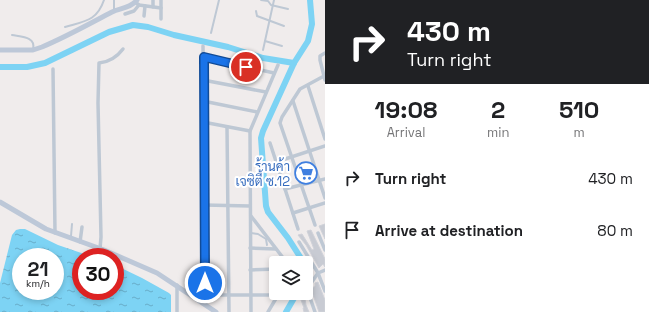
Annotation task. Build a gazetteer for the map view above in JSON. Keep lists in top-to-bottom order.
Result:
{
  "places": {
    "supermarket": ["ร้านค้า เจซิตี้ ซ.12"]
  },
  "page": {
    "turn": ["430 m", "Turn right"],
    "eta": [
      "19:08",
      "Arrival",
      "2",
      "min",
      "510",
      "m"
    ],
    "list": [
      {
        "name": "Turn right",
        "value": "430 m"
      },
      {
        "name": "Arrive at destination",
        "value": "80 m"
      }
    ],
    "speed": "21 km/h",
    "limit": "30"
  }
}
